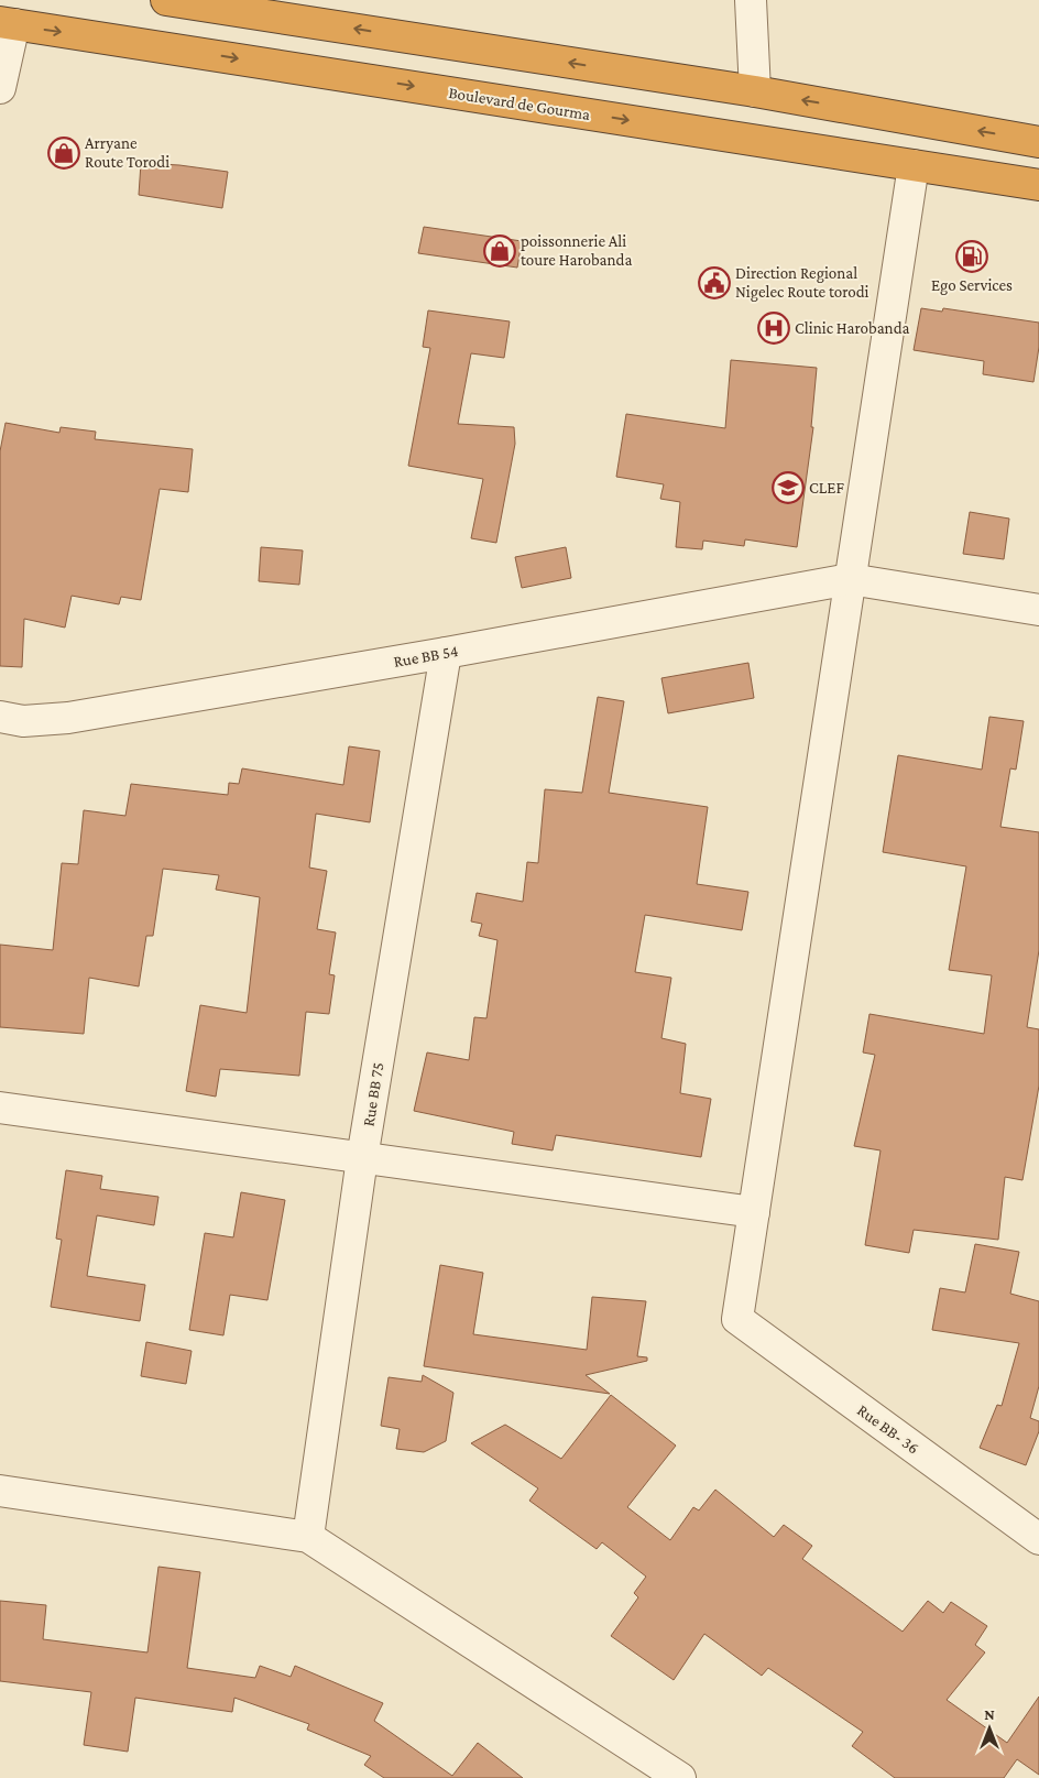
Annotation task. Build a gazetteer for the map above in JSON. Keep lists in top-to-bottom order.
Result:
{
  "streets": {
    "highway": ["Boulevard de Gourma"],
    "street": ["Rue BB 54", "Rue BB 75", "Rue BB- 36"]
  },
  "crossings": [
    ["Rue BB 54", "Rue BB 75"]
  ],
  "places": {
    "shop": ["Arryane Route Torodi", "poissonnerie Ali toure Harobanda"],
    "fuel station": ["Ego Services"],
    "public building": ["Direction Regional Nigelec Route torodi"],
    "hospital": ["Clinic Harobanda"],
    "school or university": ["CLEF"]
  },
  "north": "top"
}
